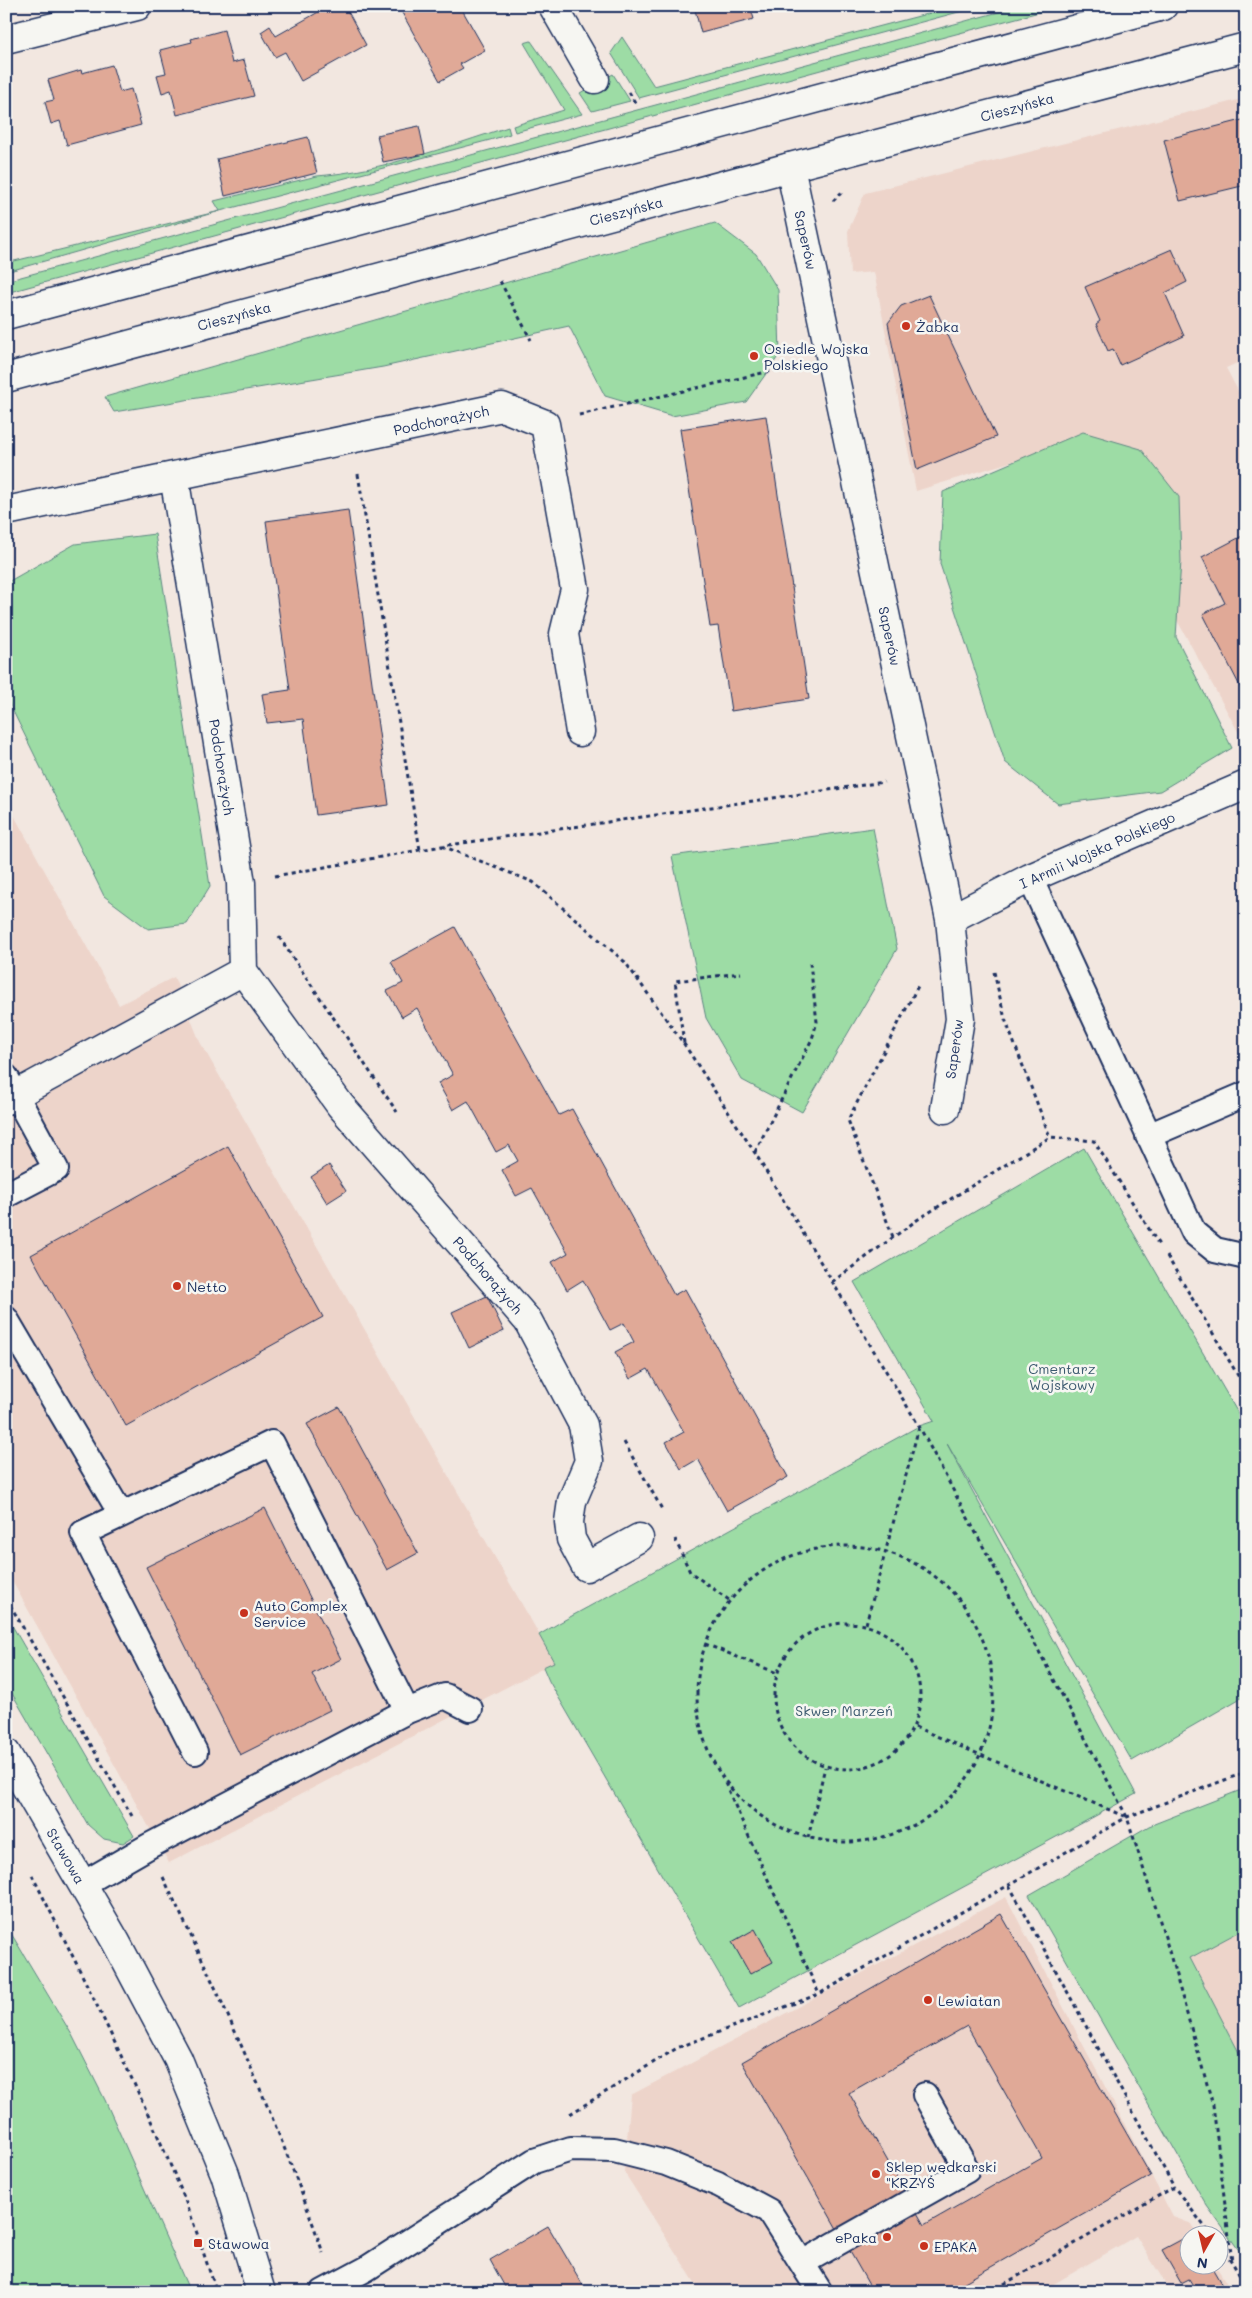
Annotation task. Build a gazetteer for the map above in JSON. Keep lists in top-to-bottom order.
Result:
{
  "streets": {
    "street": [
      "Cieszyńska",
      "Saperów",
      "Podchorążych",
      "I Armii Wojska Polskiego",
      "Stawowa"
    ]
  },
  "crossings": [
    ["Cieszyńska", "Saperów"],
    ["Saperów", "I Armii Wojska Polskiego"]
  ],
  "parks": ["Cmentarz Wojskowy", "Skwer Marzeń"],
  "places": {
    "other": [
      "Żabka",
      "Osiedle Wojska Polskiego",
      "Netto",
      "Auto Complex Service",
      "Lewiatan",
      "Sklep wędkarski \"KRZYŚ",
      "ePaka",
      "EPAKA"
    ],
    "transit": ["Stawowa"]
  },
  "north": "bottom"
}
